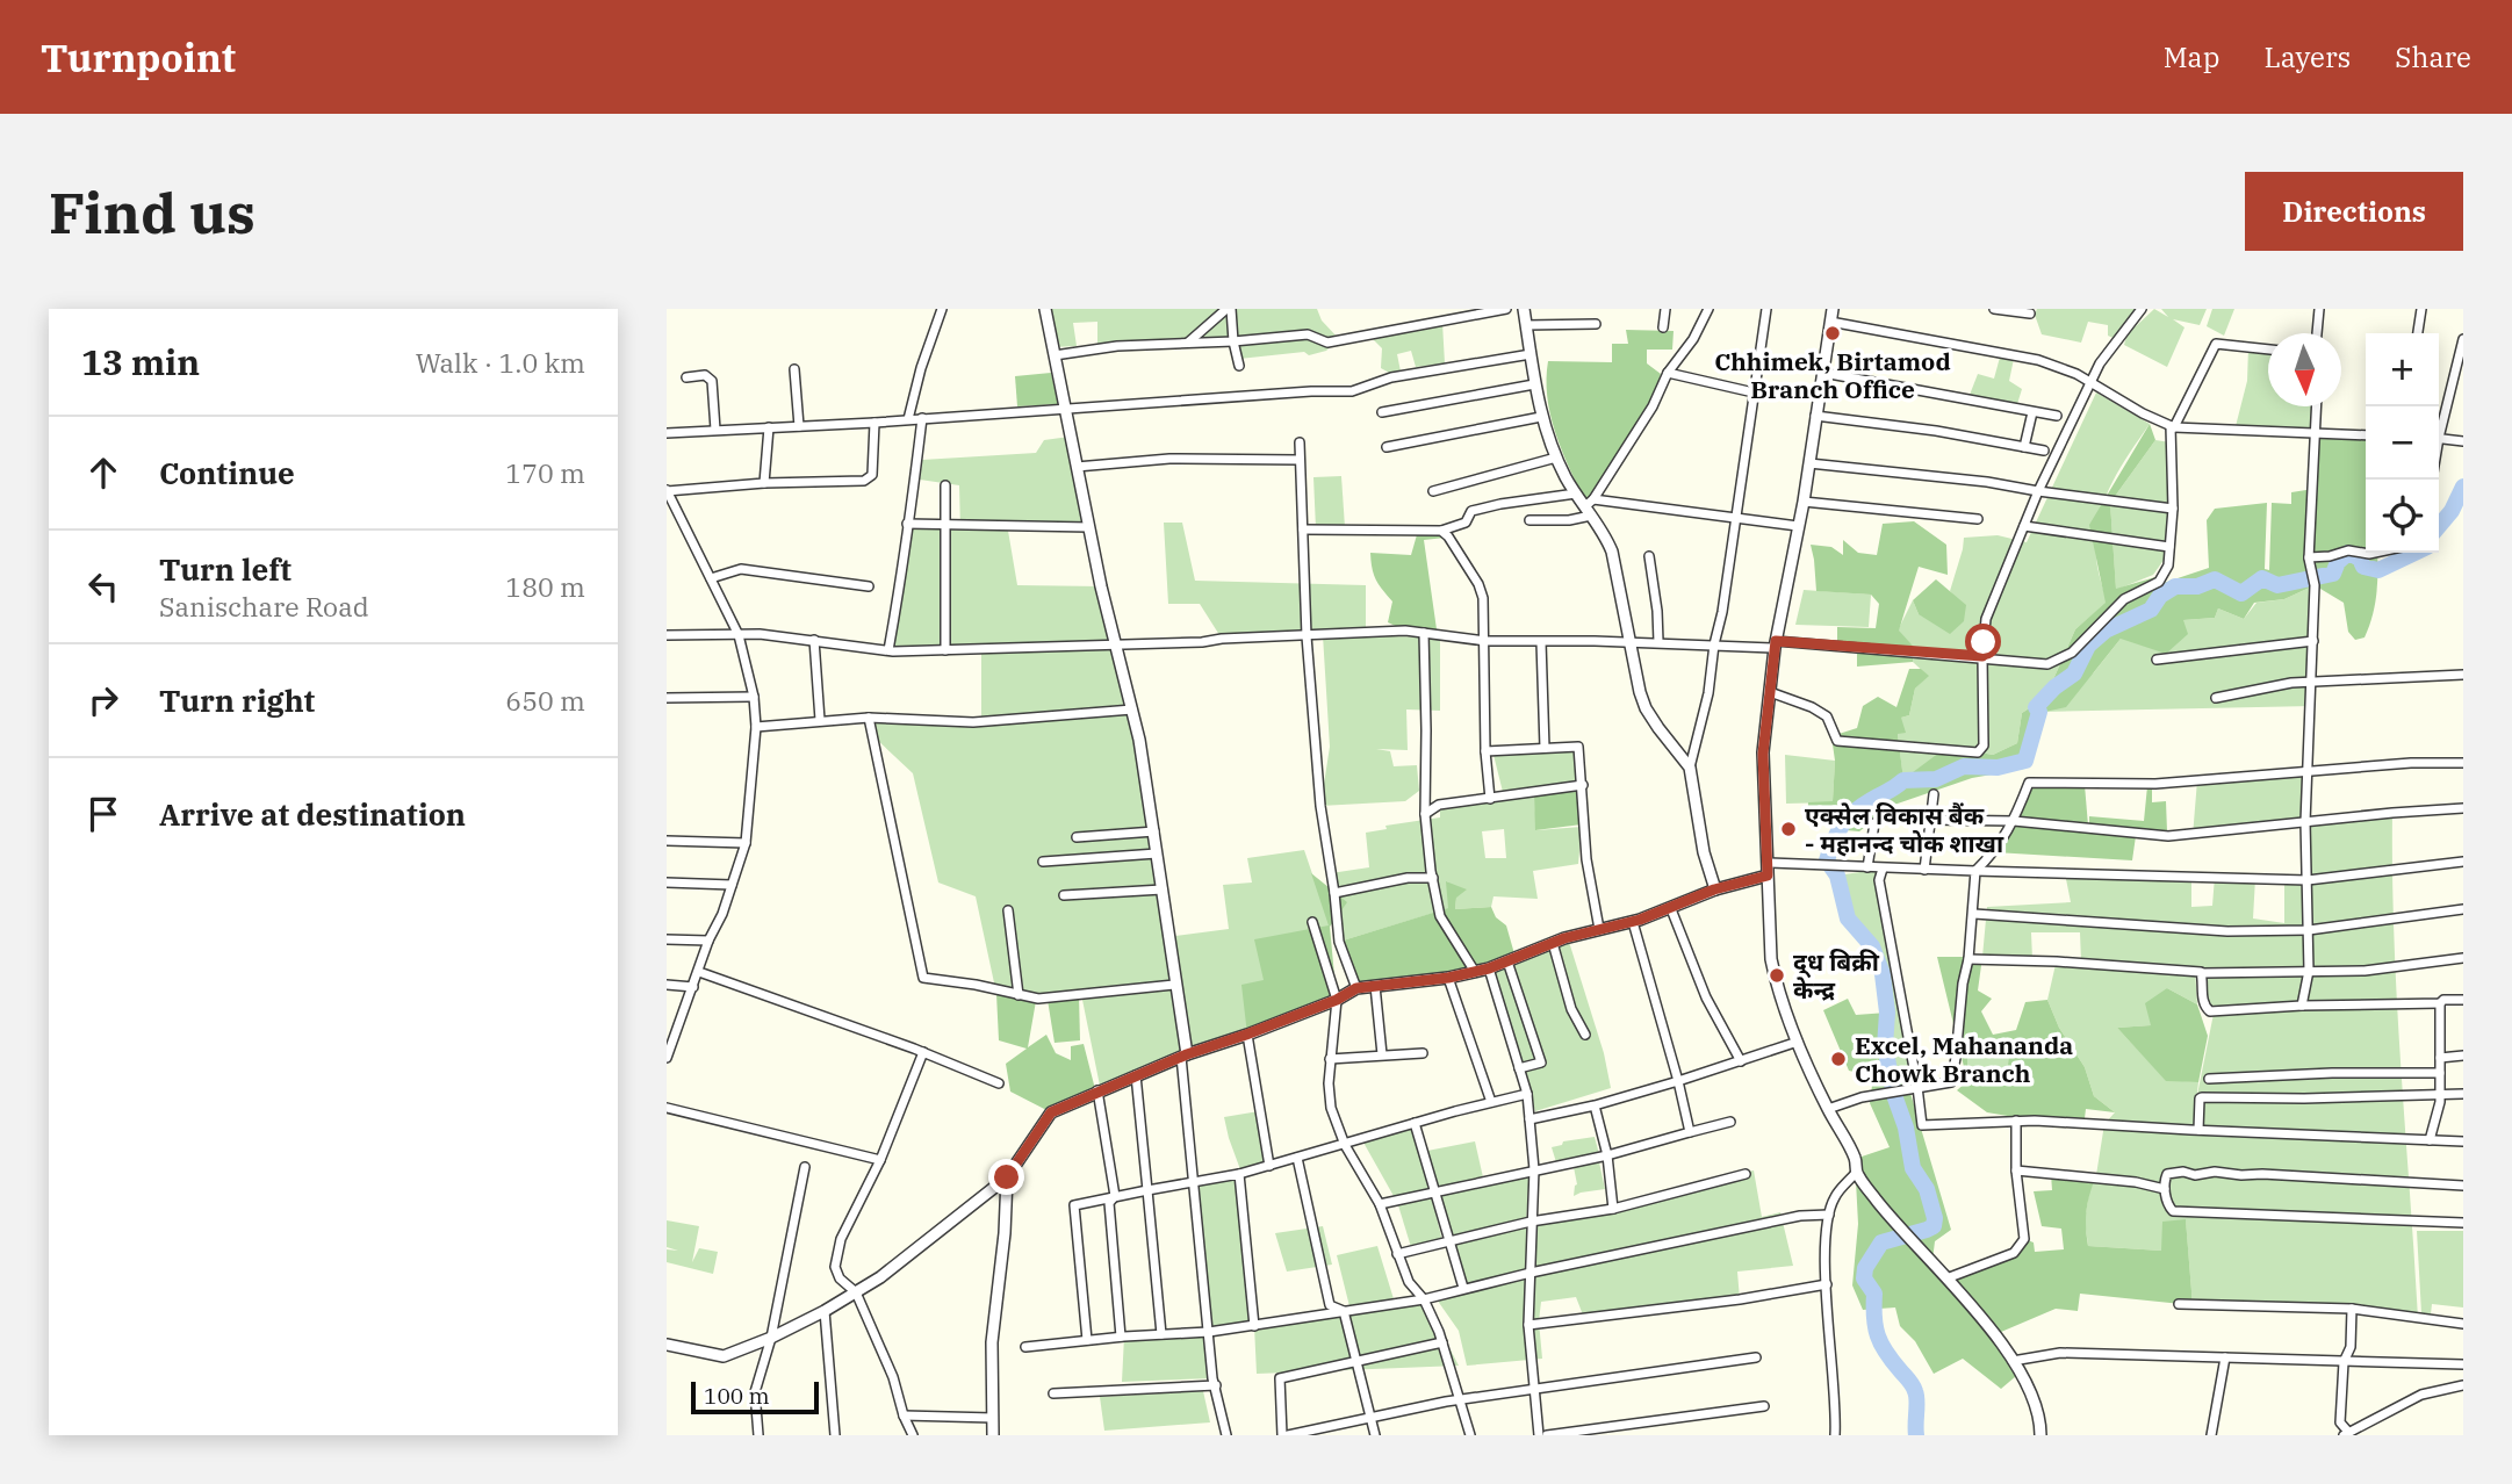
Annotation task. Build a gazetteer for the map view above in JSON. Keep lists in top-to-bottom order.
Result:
{
  "places": [
    "Chhimek, Birtamod Branch Office",
    "एक्सेल विकास बैंक - महानन्द चोक शाखा",
    "दूध बिक्री केन्द्र",
    "Excel, Mahananda Chowk Branch"
  ],
  "scale_bar": "100 m",
  "north": "bottom",
  "page": {
    "header": "Turnpoint",
    "nav": ["Map", "Layers", "Share"],
    "buttons": "Directions",
    "title": "Find us",
    "heading": ["13 min", "Walk · 1.0 km"],
    "map_buttons": ["+", "−"],
    "list": [
      ["Continue", "170 m"],
      ["Turn left", "Sanischare Road", "180 m"],
      ["Turn right", "650 m"],
      "Arrive at destination"
    ],
    "scale": "100 m"
  }
}
